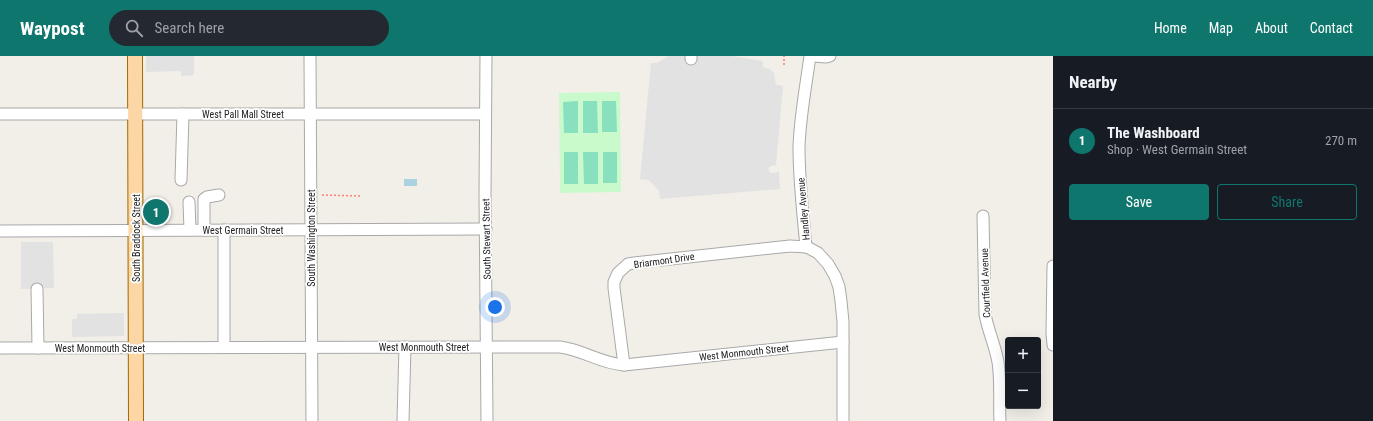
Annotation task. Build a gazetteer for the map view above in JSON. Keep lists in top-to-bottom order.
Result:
{
  "streets": {
    "main road": ["South Braddock Street"],
    "street": [
      "West Pall Mall Street",
      "Handley Avenue",
      "West Germain Street",
      "South Washington Street",
      "South Stewart Street",
      "Briarmont Drive",
      "Courtfield Avenue",
      "West Monmouth Street"
    ]
  },
  "crossings": [
    ["West Pall Mall Street", "South Braddock Street"],
    ["West Pall Mall Street", "South Washington Street"],
    ["West Pall Mall Street", "South Stewart Street"],
    ["Handley Avenue", "Briarmont Drive"],
    ["Handley Avenue", "West Monmouth Street"],
    ["West Germain Street", "South Braddock Street"],
    ["West Germain Street", "South Washington Street"],
    ["West Germain Street", "South Stewart Street"],
    ["South Braddock Street", "West Monmouth Street"],
    ["South Washington Street", "West Monmouth Street"],
    ["South Stewart Street", "West Monmouth Street"],
    ["Briarmont Drive", "West Monmouth Street"]
  ],
  "page": {
    "header": "Waypost",
    "search": "Search here",
    "nav": [
      "Home",
      "Map",
      "About",
      "Contact"
    ],
    "heading": "Nearby",
    "list": [
      {
        "mark": "1",
        "name": "The Washboard",
        "note": "Shop · West Germain Street",
        "value": "270 m"
      }
    ],
    "buttons": ["Save", "Share"],
    "pins": "1",
    "map_buttons": ["+", "−"]
  }
}
